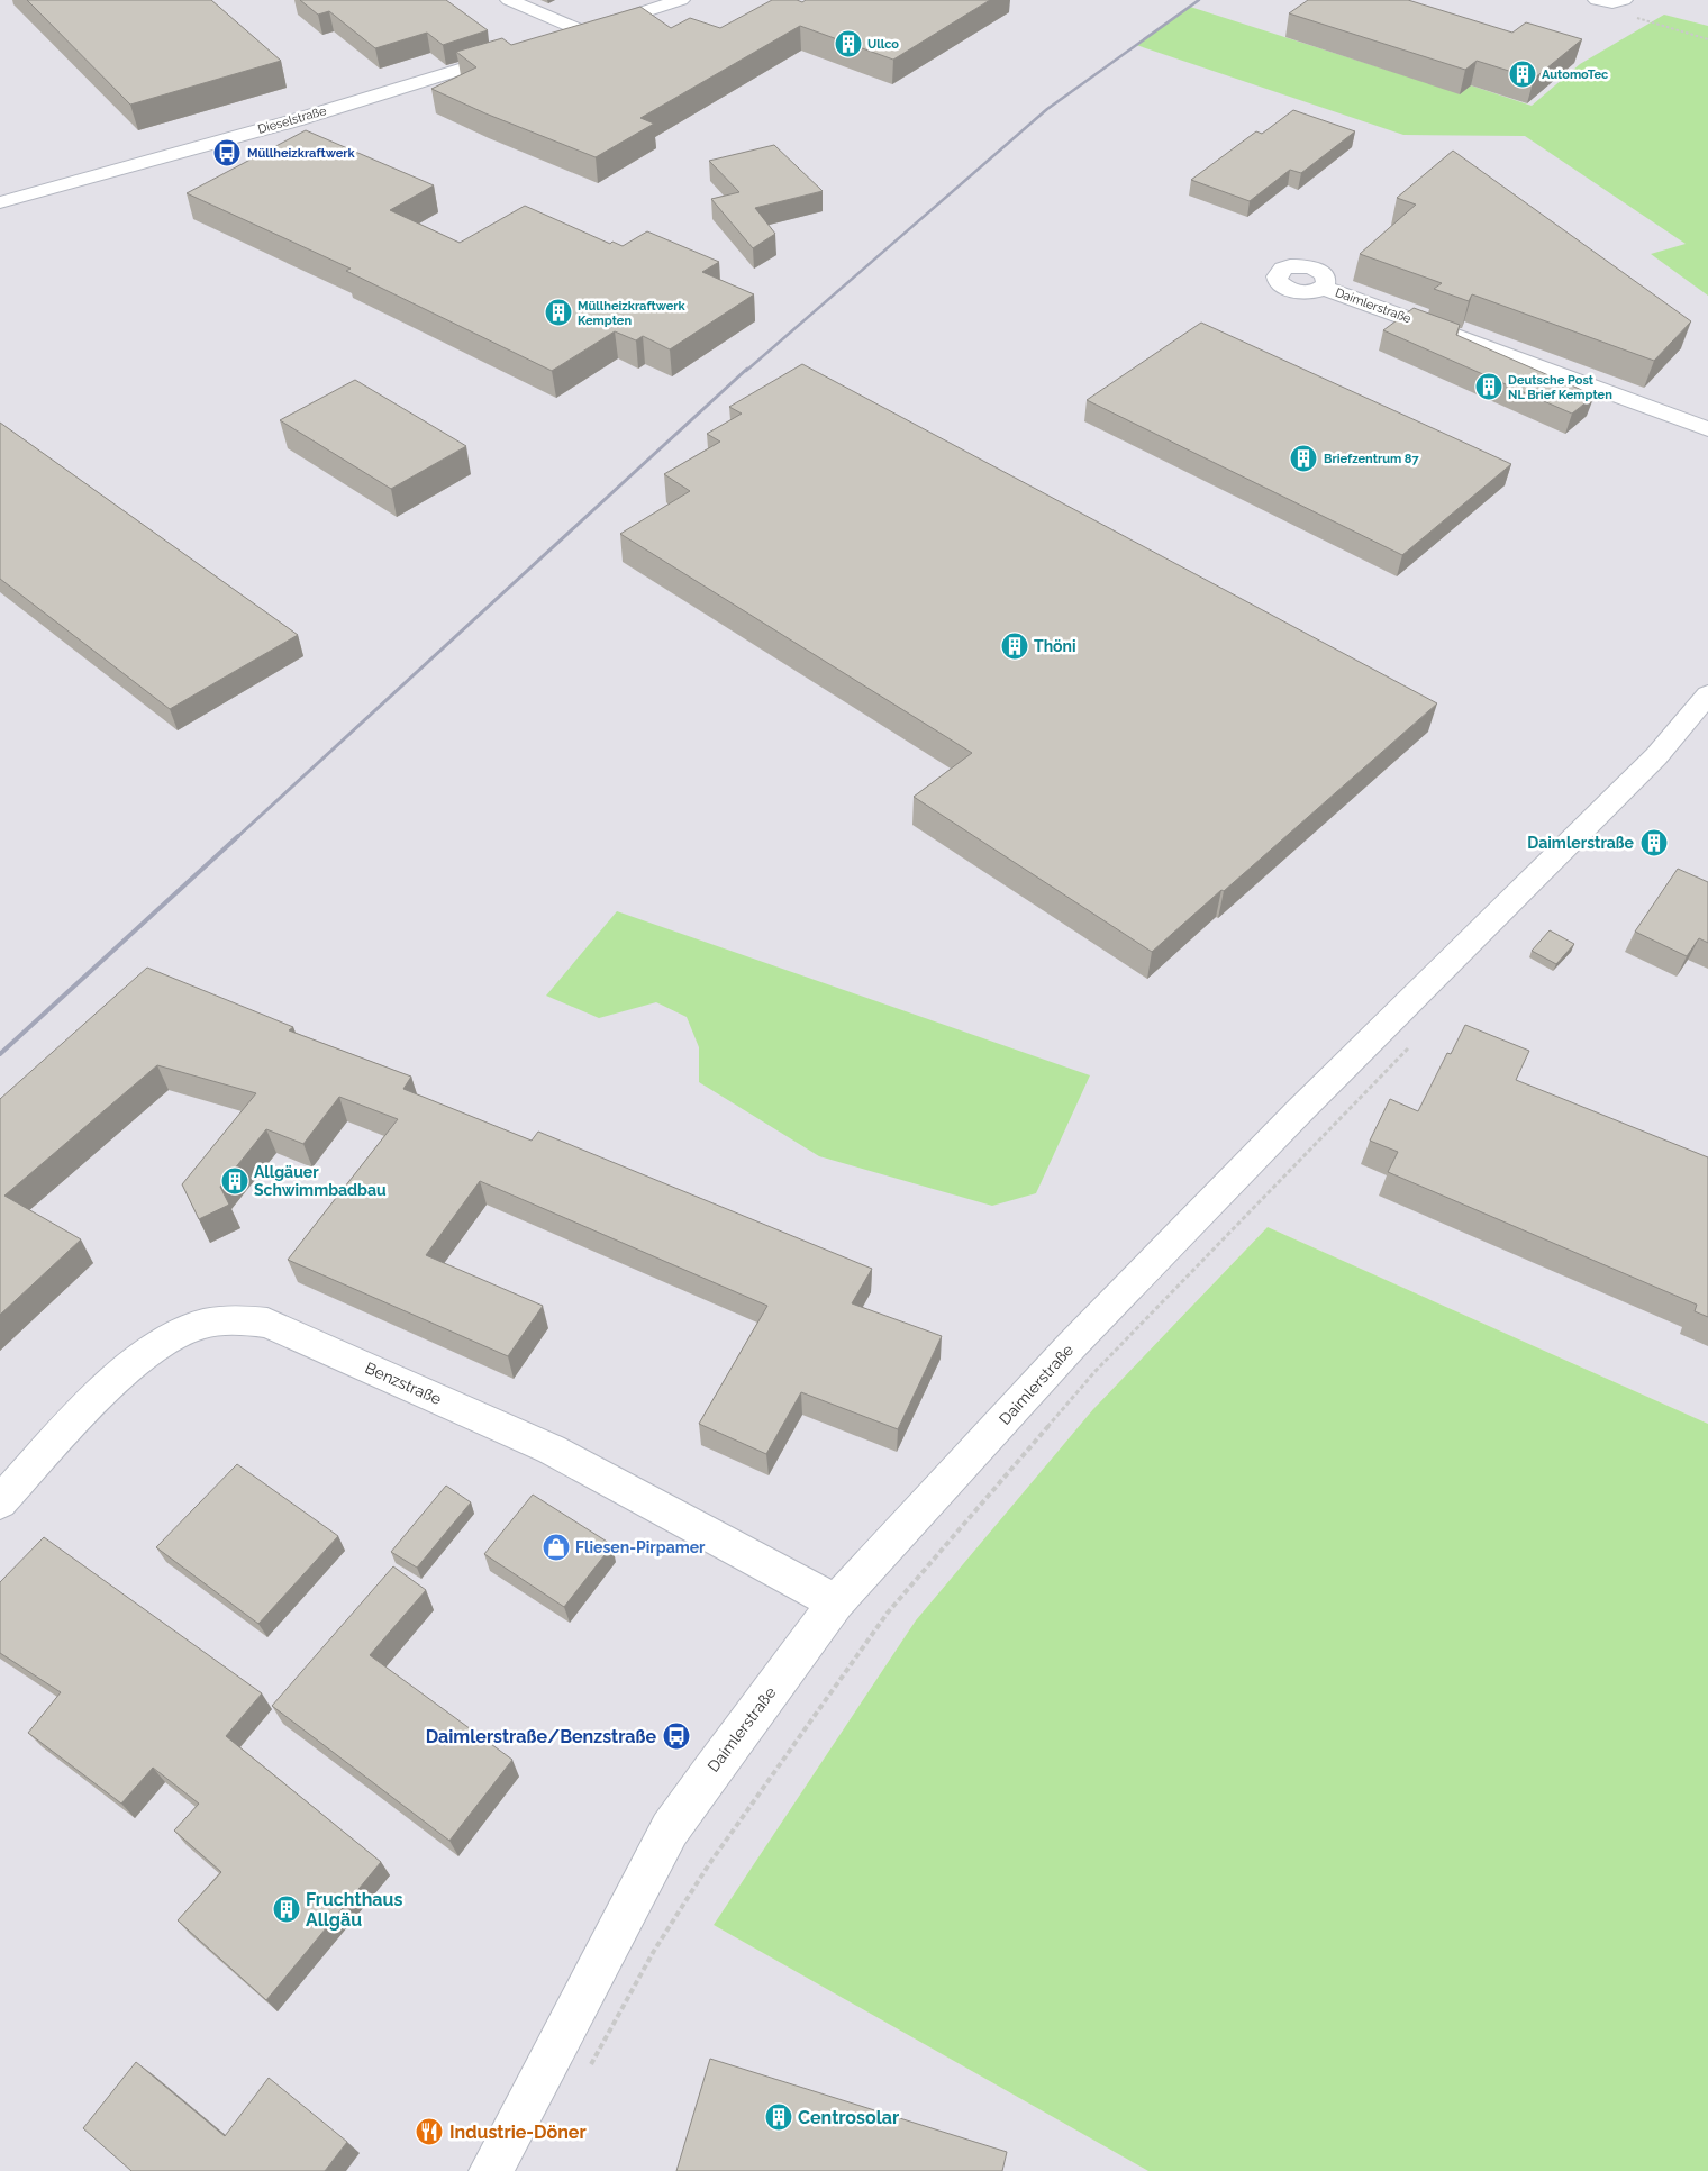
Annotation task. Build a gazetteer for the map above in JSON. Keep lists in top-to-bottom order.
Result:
{
  "streets": {
    "street": ["Dieselstraße", "Daimlerstraße", "Benzstraße"]
  },
  "crossings": [
    ["Daimlerstraße", "Benzstraße"]
  ],
  "places": {
    "building": [
      "Ullco",
      "AutomoTec",
      "Müllheizkraftwerk Kempten",
      "Deutsche Post NL Brief Kempten",
      "Briefzentrum 87",
      "Thöni",
      "Daimlerstraße",
      "Allgäuer Schwimmbadbau",
      "Fruchthaus Allgäu",
      "Centrosolar"
    ],
    "bus stop": ["Müllheizkraftwerk", "Daimlerstraße/Benzstraße"],
    "shop": ["Fliesen-Pirpamer"],
    "restaurant": ["Industrie-Döner"]
  }
}
